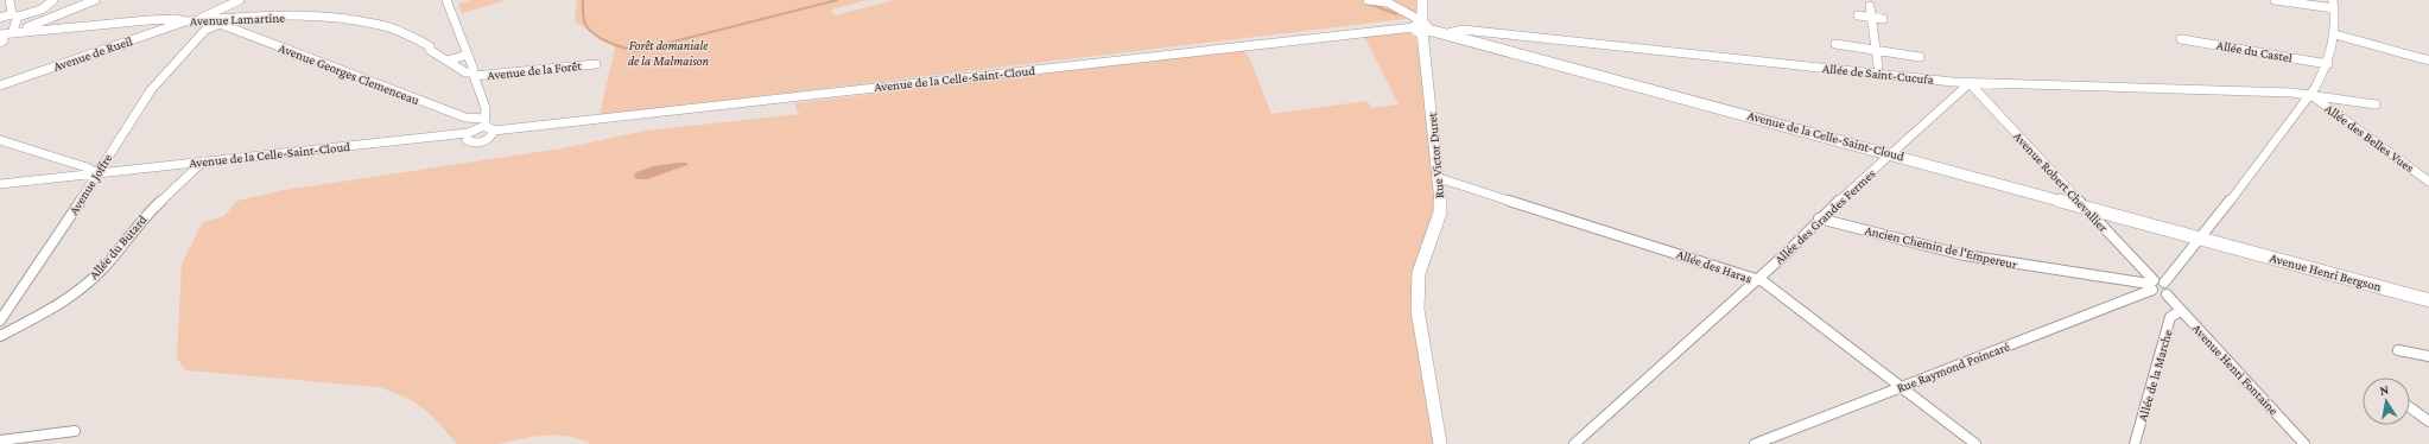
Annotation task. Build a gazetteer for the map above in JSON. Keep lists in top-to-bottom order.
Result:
{
  "streets": {
    "street": [
      "Avenue Lamartine",
      "Allée du Castel",
      "Avenue de Rueil",
      "Avenue de la Forêt",
      "Avenue Georges Clemenceau",
      "Allée de Saint-Cucufa",
      "Avenue de la Celle-Saint-Cloud",
      "Allée des Belles Vues",
      "Rue Victor Duret",
      "Avenue Robert Chevallier",
      "Avenue Joffre",
      "Allée des Grandes Fermes",
      "Allée du Butard",
      "Ancien Chemin de l'Empereur",
      "Allée des Haras",
      "Avenue Henri Bergson",
      "Rue Raymond Poincaré",
      "Avenue Henri Fontaine",
      "Allée de la Marche"
    ]
  },
  "crossings": [
    ["Avenue Lamartine", "Avenue de Rueil"],
    ["Avenue Lamartine", "Avenue de la Forêt"],
    ["Avenue Lamartine", "Avenue Georges Clemenceau"],
    ["Avenue Lamartine", "Avenue Joffre"],
    ["Avenue Georges Clemenceau", "Avenue de la Celle-Saint-Cloud"],
    ["Avenue Georges Clemenceau", "Avenue Joffre"],
    ["Allée de Saint-Cucufa", "Avenue de la Celle-Saint-Cloud"],
    ["Allée de Saint-Cucufa", "Allée des Belles Vues"],
    ["Allée de Saint-Cucufa", "Avenue Robert Chevallier"],
    ["Allée de Saint-Cucufa", "Allée des Grandes Fermes"],
    ["Avenue de la Celle-Saint-Cloud", "Rue Victor Duret"],
    ["Avenue de la Celle-Saint-Cloud", "Avenue Robert Chevallier"],
    ["Avenue de la Celle-Saint-Cloud", "Avenue Joffre"],
    ["Avenue de la Celle-Saint-Cloud", "Allée des Grandes Fermes"],
    ["Avenue de la Celle-Saint-Cloud", "Allée du Butard"],
    ["Avenue de la Celle-Saint-Cloud", "Avenue Henri Bergson"],
    ["Rue Victor Duret", "Allée des Haras"],
    ["Avenue Robert Chevallier", "Allée des Grandes Fermes"],
    ["Avenue Robert Chevallier", "Ancien Chemin de l'Empereur"],
    ["Avenue Robert Chevallier", "Rue Raymond Poincaré"],
    ["Allée des Grandes Fermes", "Ancien Chemin de l'Empereur"],
    ["Allée des Grandes Fermes", "Allée des Haras"],
    ["Ancien Chemin de l'Empereur", "Rue Raymond Poincaré"],
    ["Allée des Haras", "Rue Raymond Poincaré"],
    ["Avenue Henri Fontaine", "Allée de la Marche"]
  ],
  "parks": ["Forêt domaniale de la Malmaison"],
  "north": "top"
}
